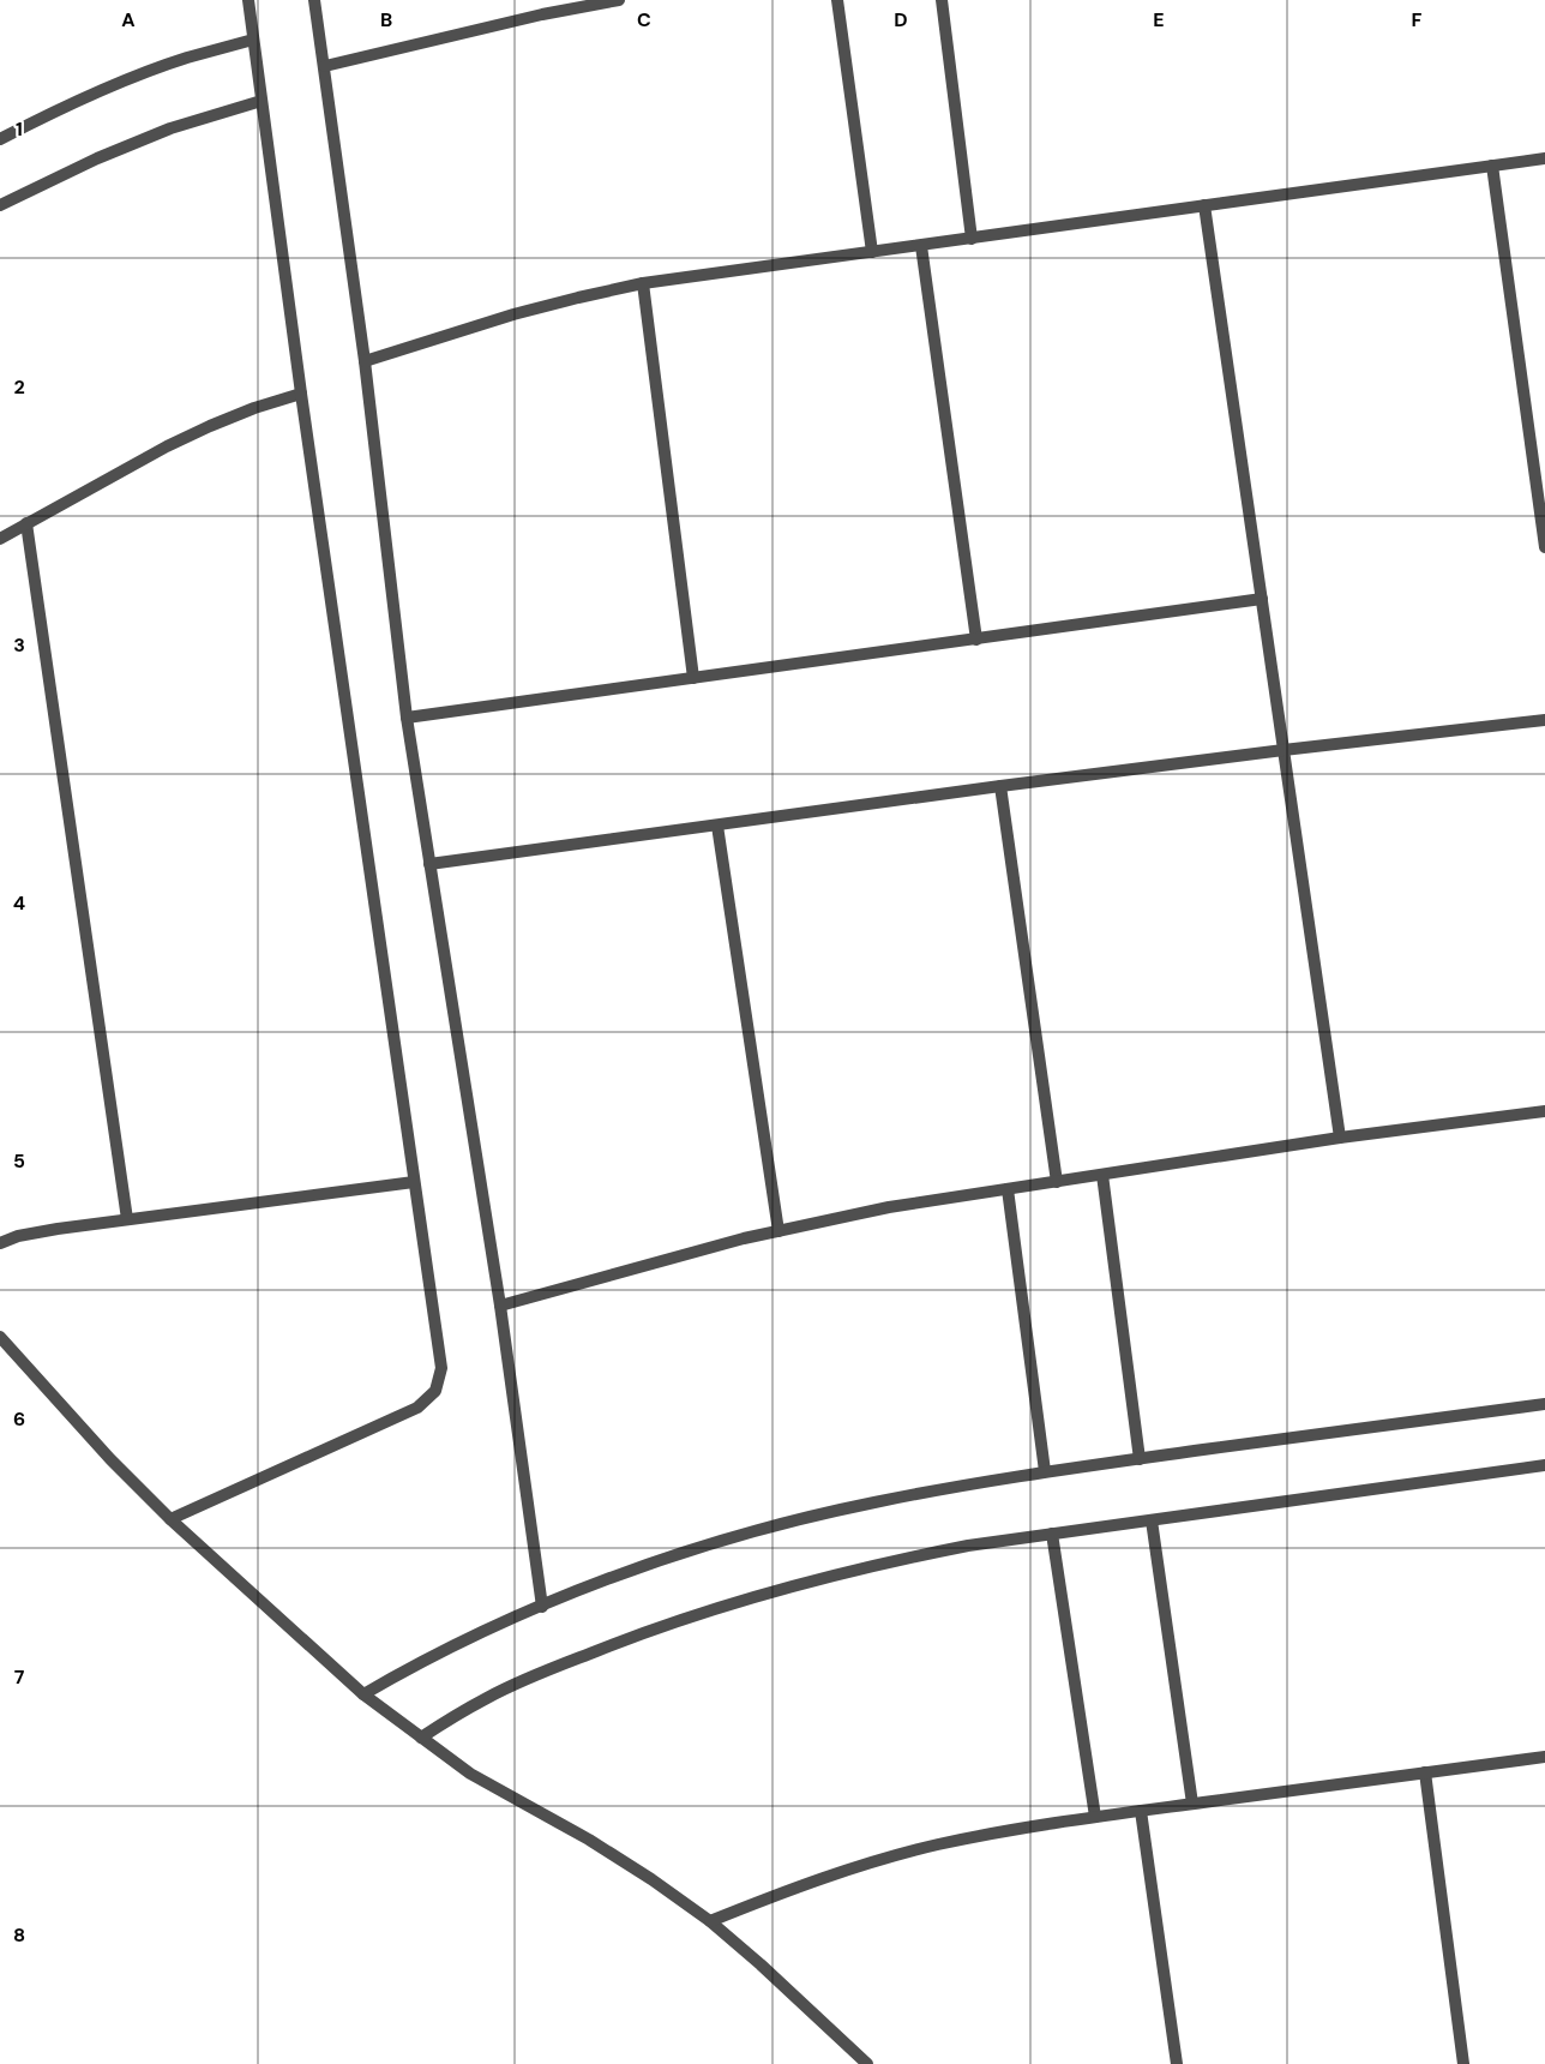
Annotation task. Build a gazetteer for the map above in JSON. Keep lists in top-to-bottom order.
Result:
{
  "grid": {
    "columns": [
      "A",
      "B",
      "C",
      "D",
      "E",
      "F"
    ],
    "rows": [
      "1",
      "2",
      "3",
      "4",
      "5",
      "6",
      "7",
      "8"
    ]
  }
}
